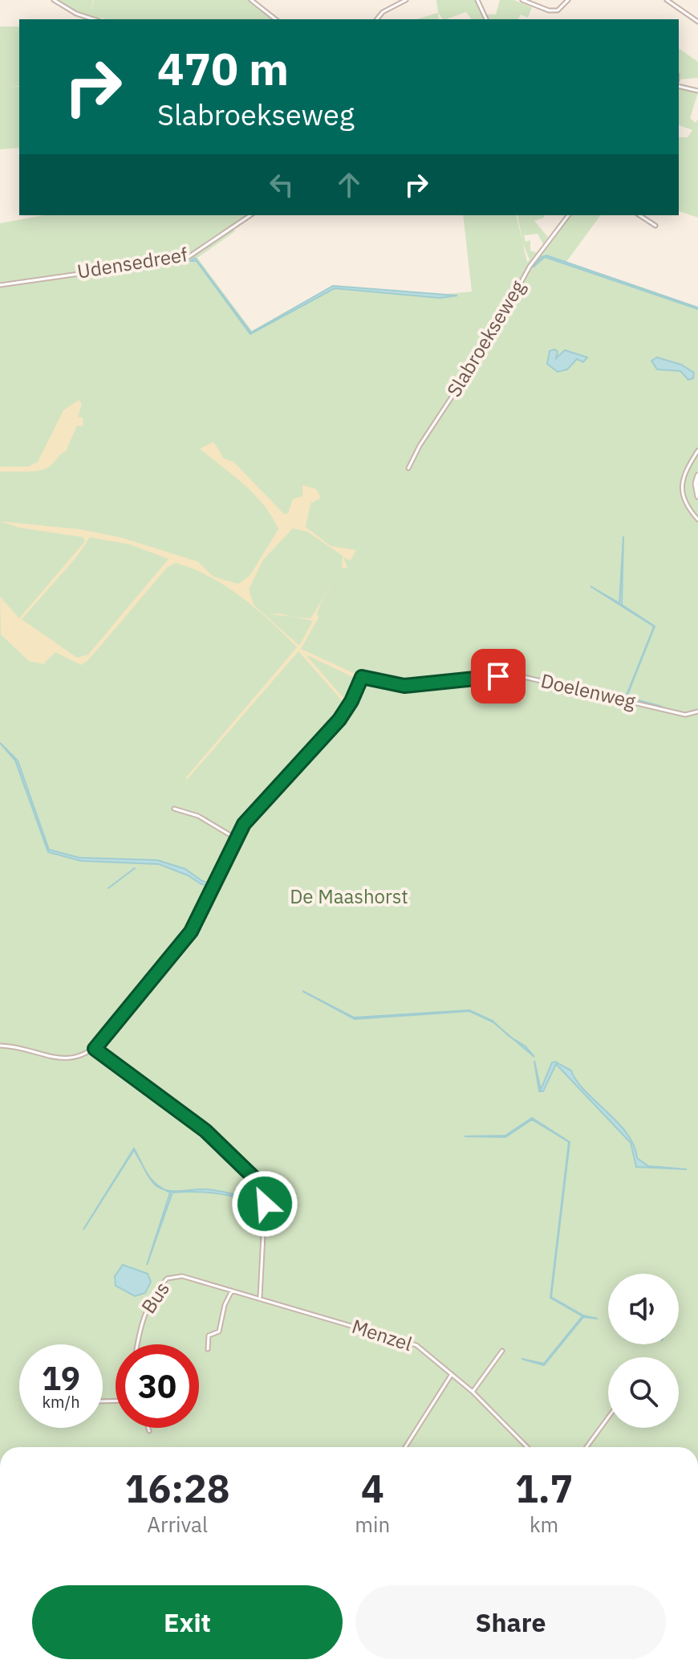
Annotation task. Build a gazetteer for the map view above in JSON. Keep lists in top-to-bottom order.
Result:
{
  "streets": {
    "street": [
      "Udensedreef",
      "Slabroekseweg",
      "Doelenweg",
      "Bus",
      "Menzel"
    ]
  },
  "crossings": [
    ["Bus", "Menzel"]
  ],
  "parks": ["De Maashorst"],
  "page": {
    "turn": ["470 m", "Slabroekseweg"],
    "speed": "19 km/h",
    "limit": "30",
    "eta": [
      "16:28",
      "Arrival",
      "4",
      "min",
      "1.7",
      "km"
    ],
    "buttons": ["Exit", "Share"]
  }
}
